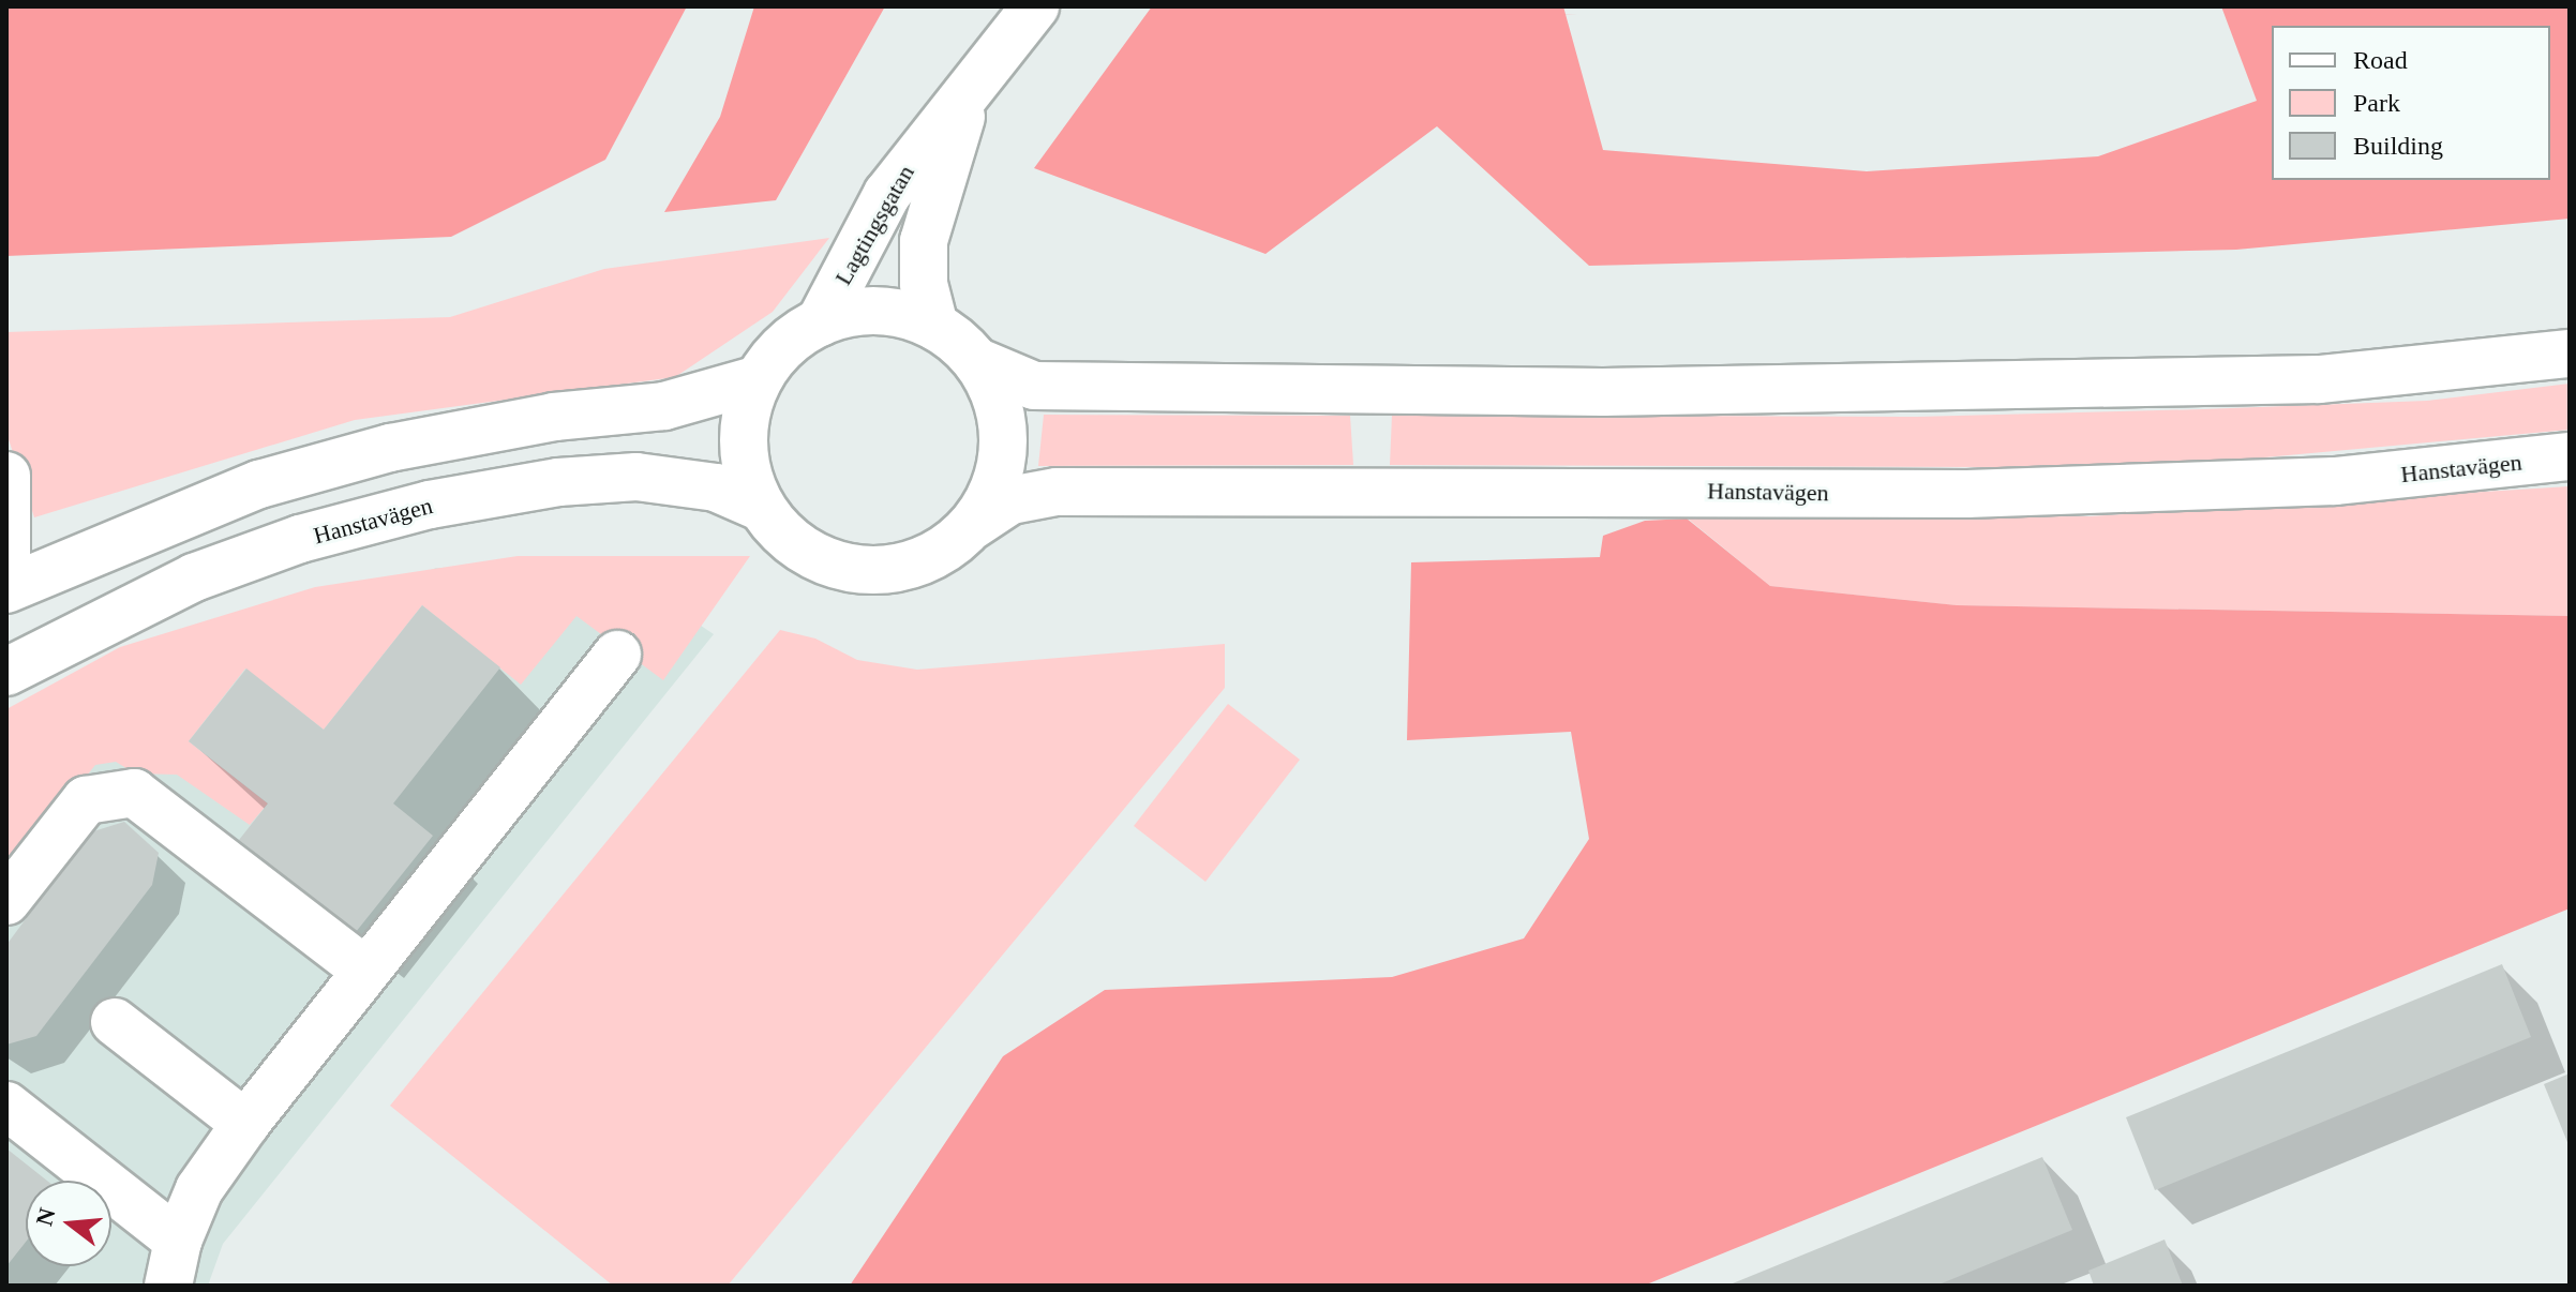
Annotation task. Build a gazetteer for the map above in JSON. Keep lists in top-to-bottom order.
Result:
{
  "streets": {
    "main road": ["Lagtingsgatan", "Hanstavägen"]
  },
  "crossings": [
    ["Lagtingsgatan", "Hanstavägen"]
  ],
  "legend": ["Road", "Park", "Building"],
  "north": "left"
}
